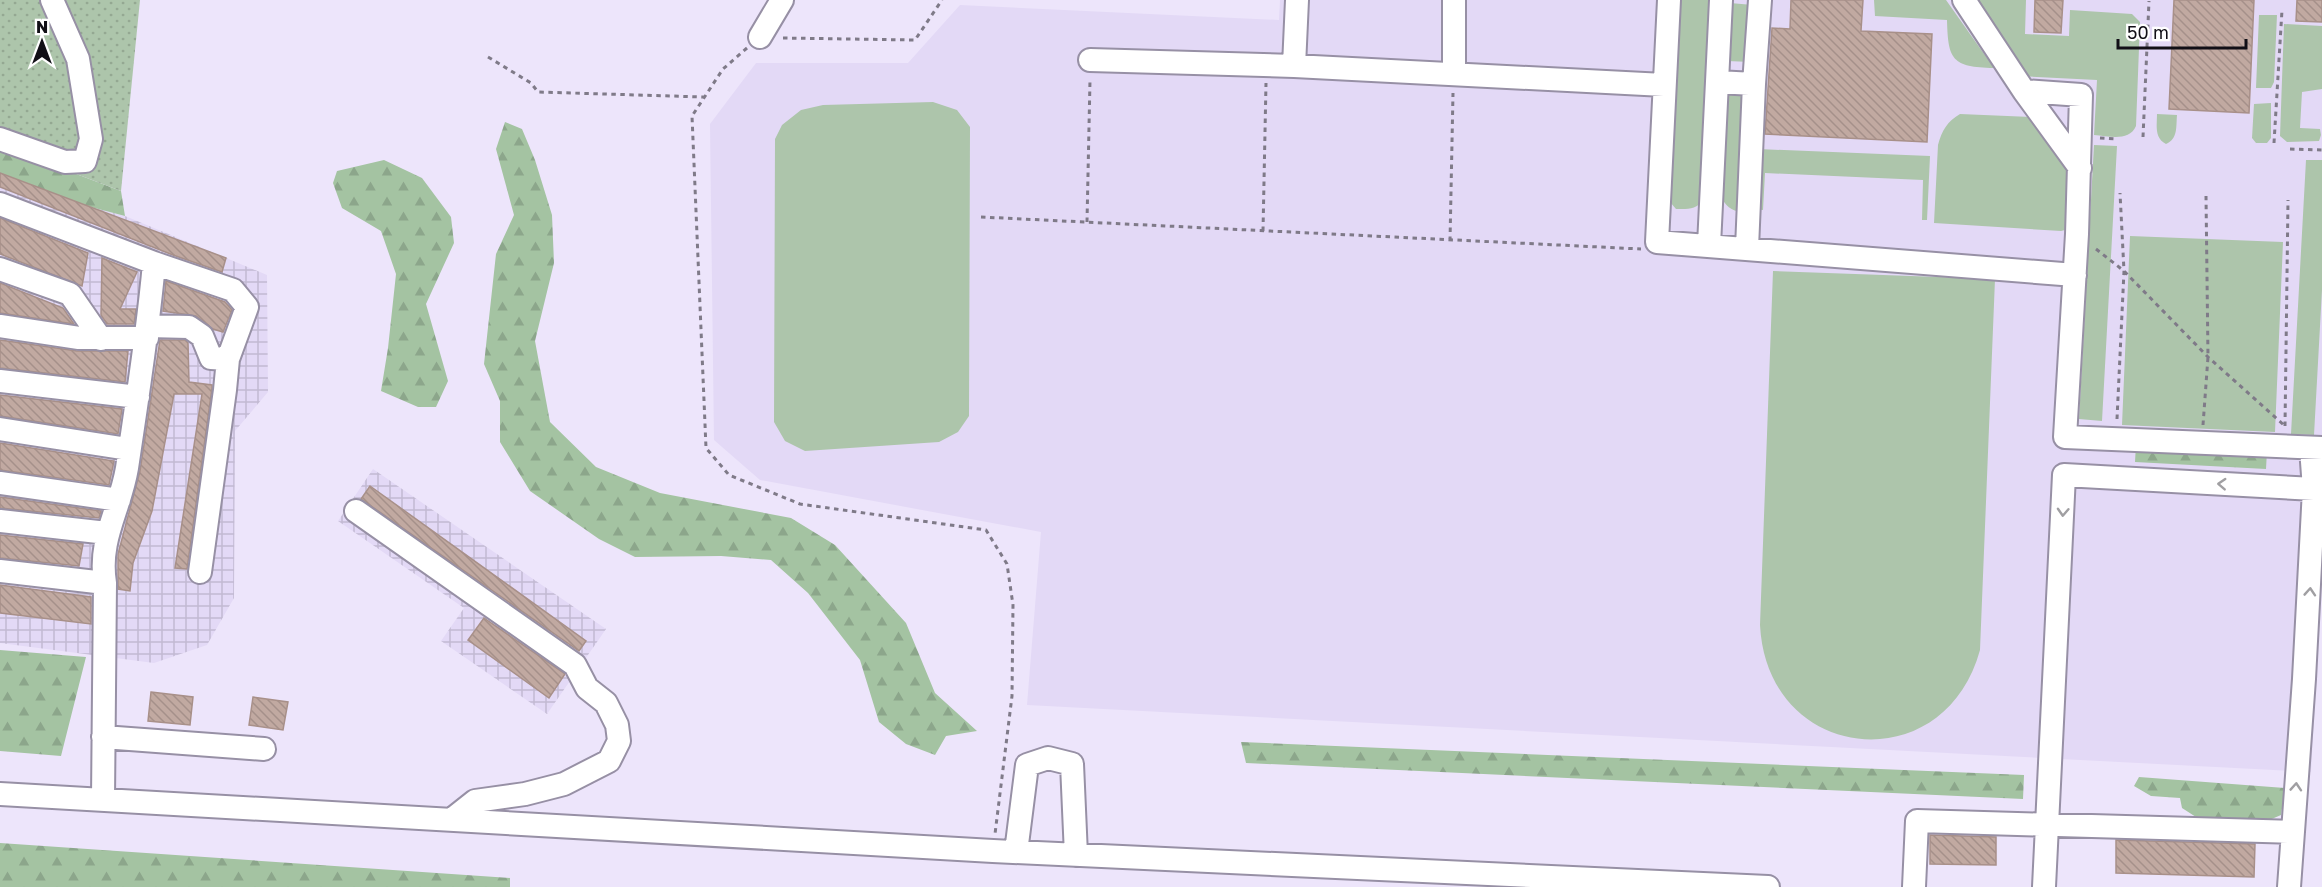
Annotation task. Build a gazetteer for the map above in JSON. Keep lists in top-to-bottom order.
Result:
{
  "scale_bar": "50 m",
  "north": "top"
}
